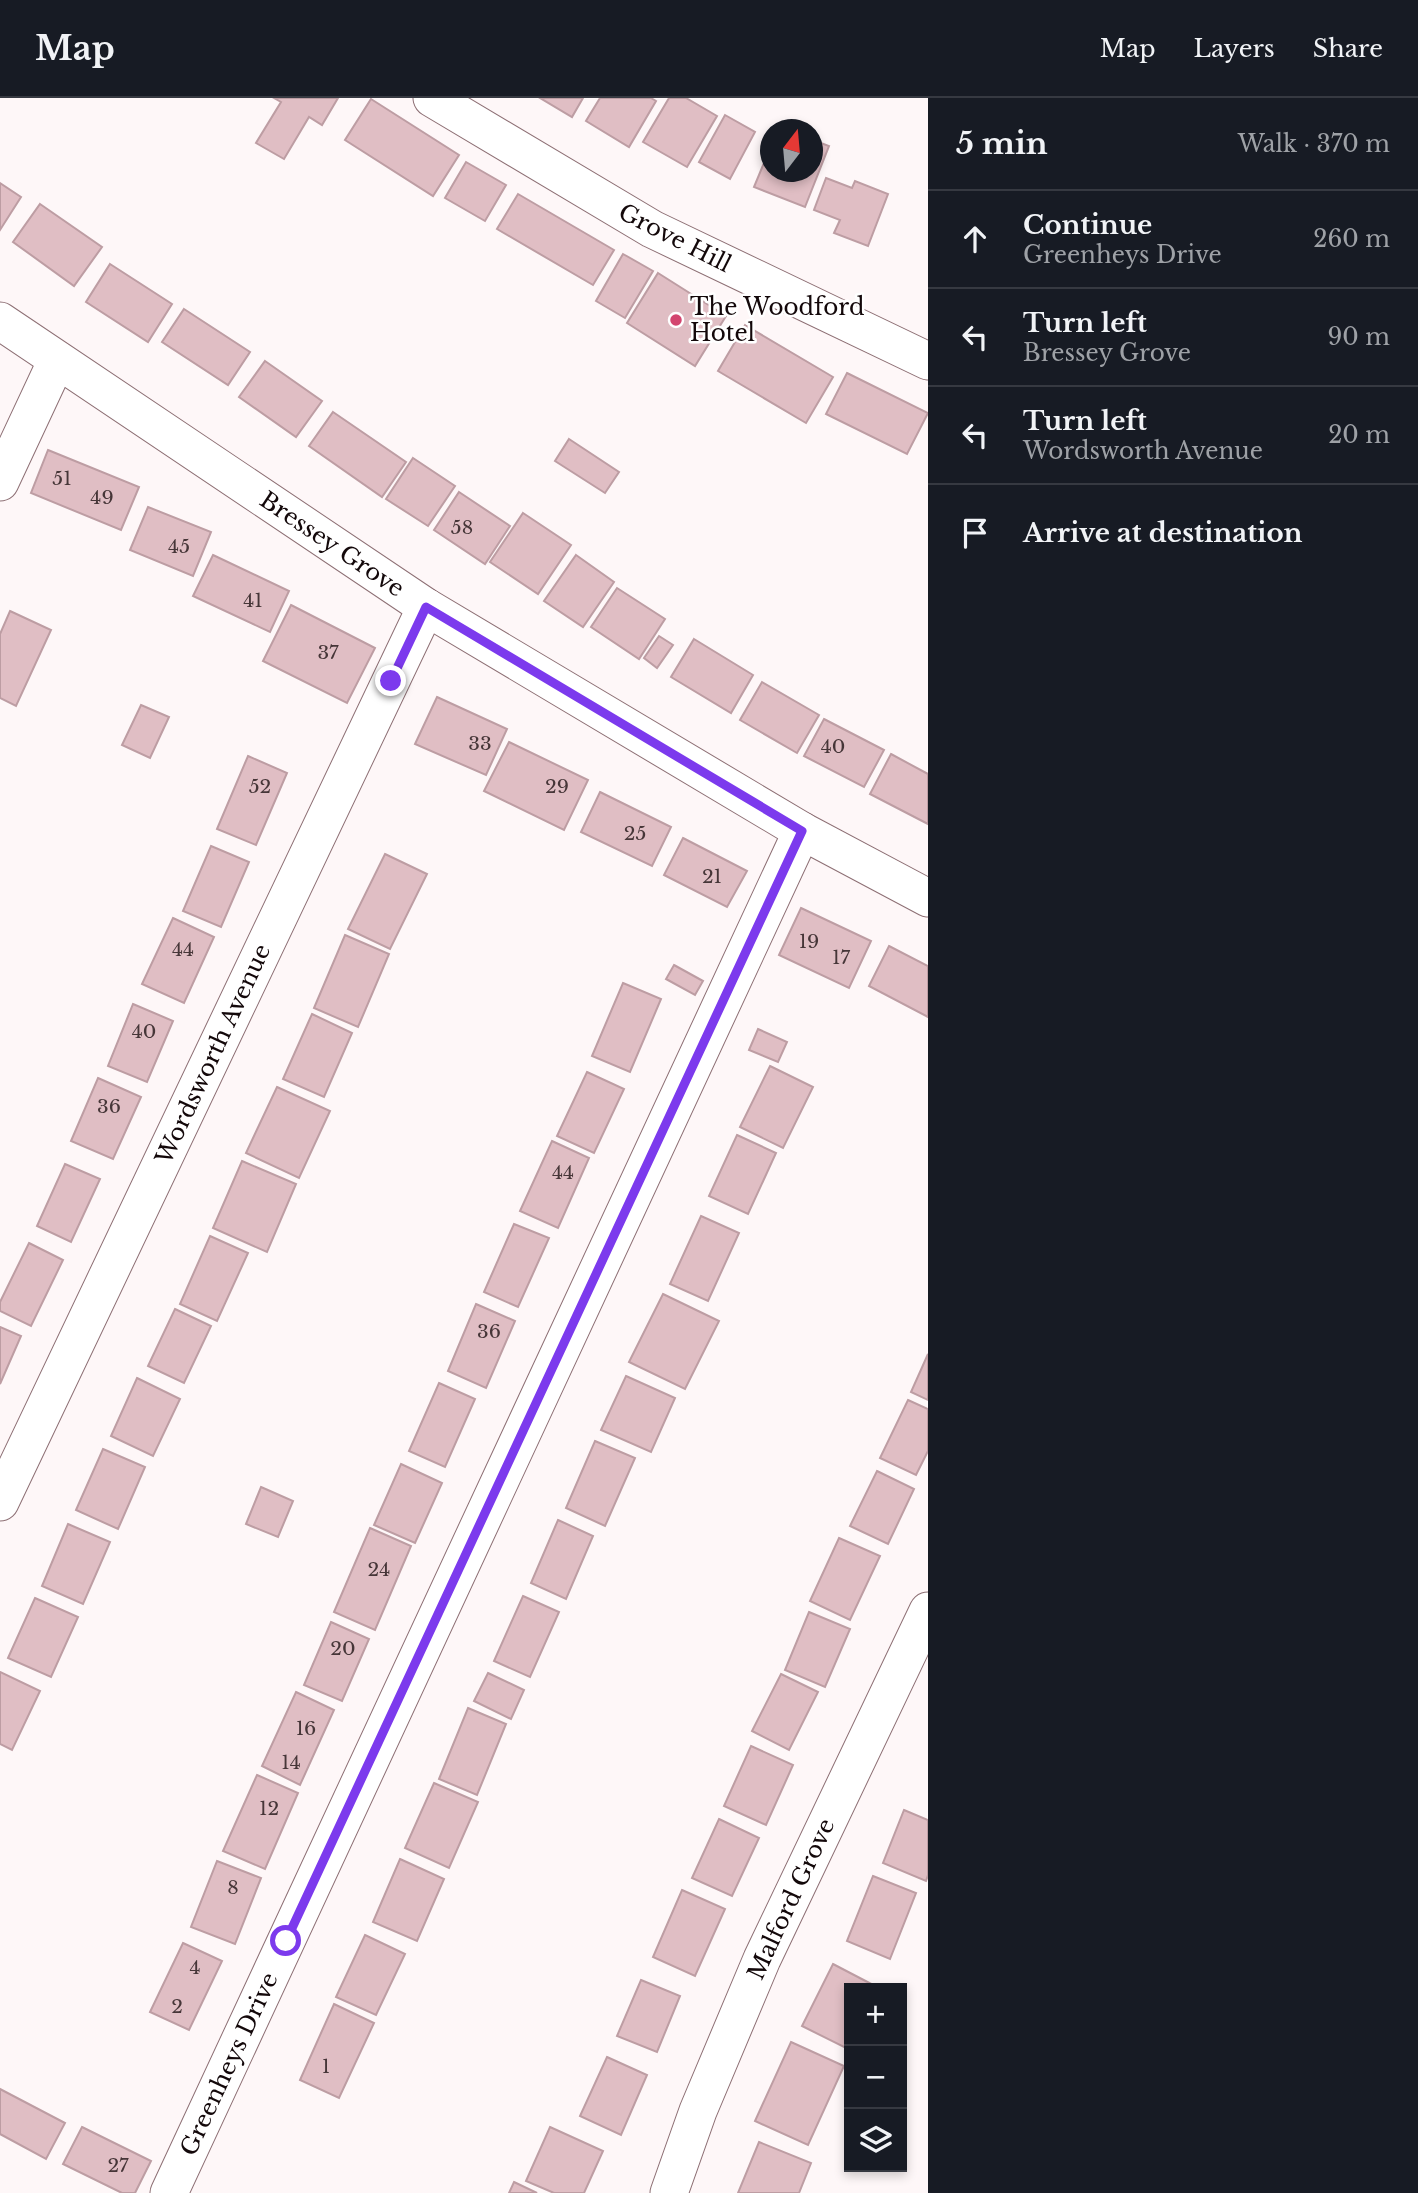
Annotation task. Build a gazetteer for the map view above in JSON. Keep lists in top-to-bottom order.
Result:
{
  "streets": {
    "street": [
      "Grove Hill",
      "Bressey Grove",
      "Wordsworth Avenue",
      "Malford Grove",
      "Greenheys Drive"
    ]
  },
  "crossings": [
    ["Bressey Grove", "Wordsworth Avenue"],
    ["Bressey Grove", "Greenheys Drive"]
  ],
  "places": ["The Woodford Hotel"],
  "house_numbers": [
    "51",
    "49",
    "58",
    "45",
    "41",
    "37",
    "33",
    "40",
    "52",
    "29",
    "25",
    "21",
    "19",
    "44",
    "17",
    "40",
    "36",
    "44",
    "36",
    "24",
    "20",
    "16",
    "14",
    "12",
    "8",
    "4",
    "2",
    "1",
    "27"
  ],
  "north": "top",
  "page": {
    "header": "Map",
    "nav": ["Map", "Layers", "Share"],
    "heading": ["5 min", "Walk · 370 m"],
    "list": [
      ["Continue", "Greenheys Drive", "260 m"],
      ["Turn left", "Bressey Grove", "90 m"],
      ["Turn left", "Wordsworth Avenue", "20 m"],
      "Arrive at destination"
    ],
    "map_buttons": ["+", "−"]
  }
}
